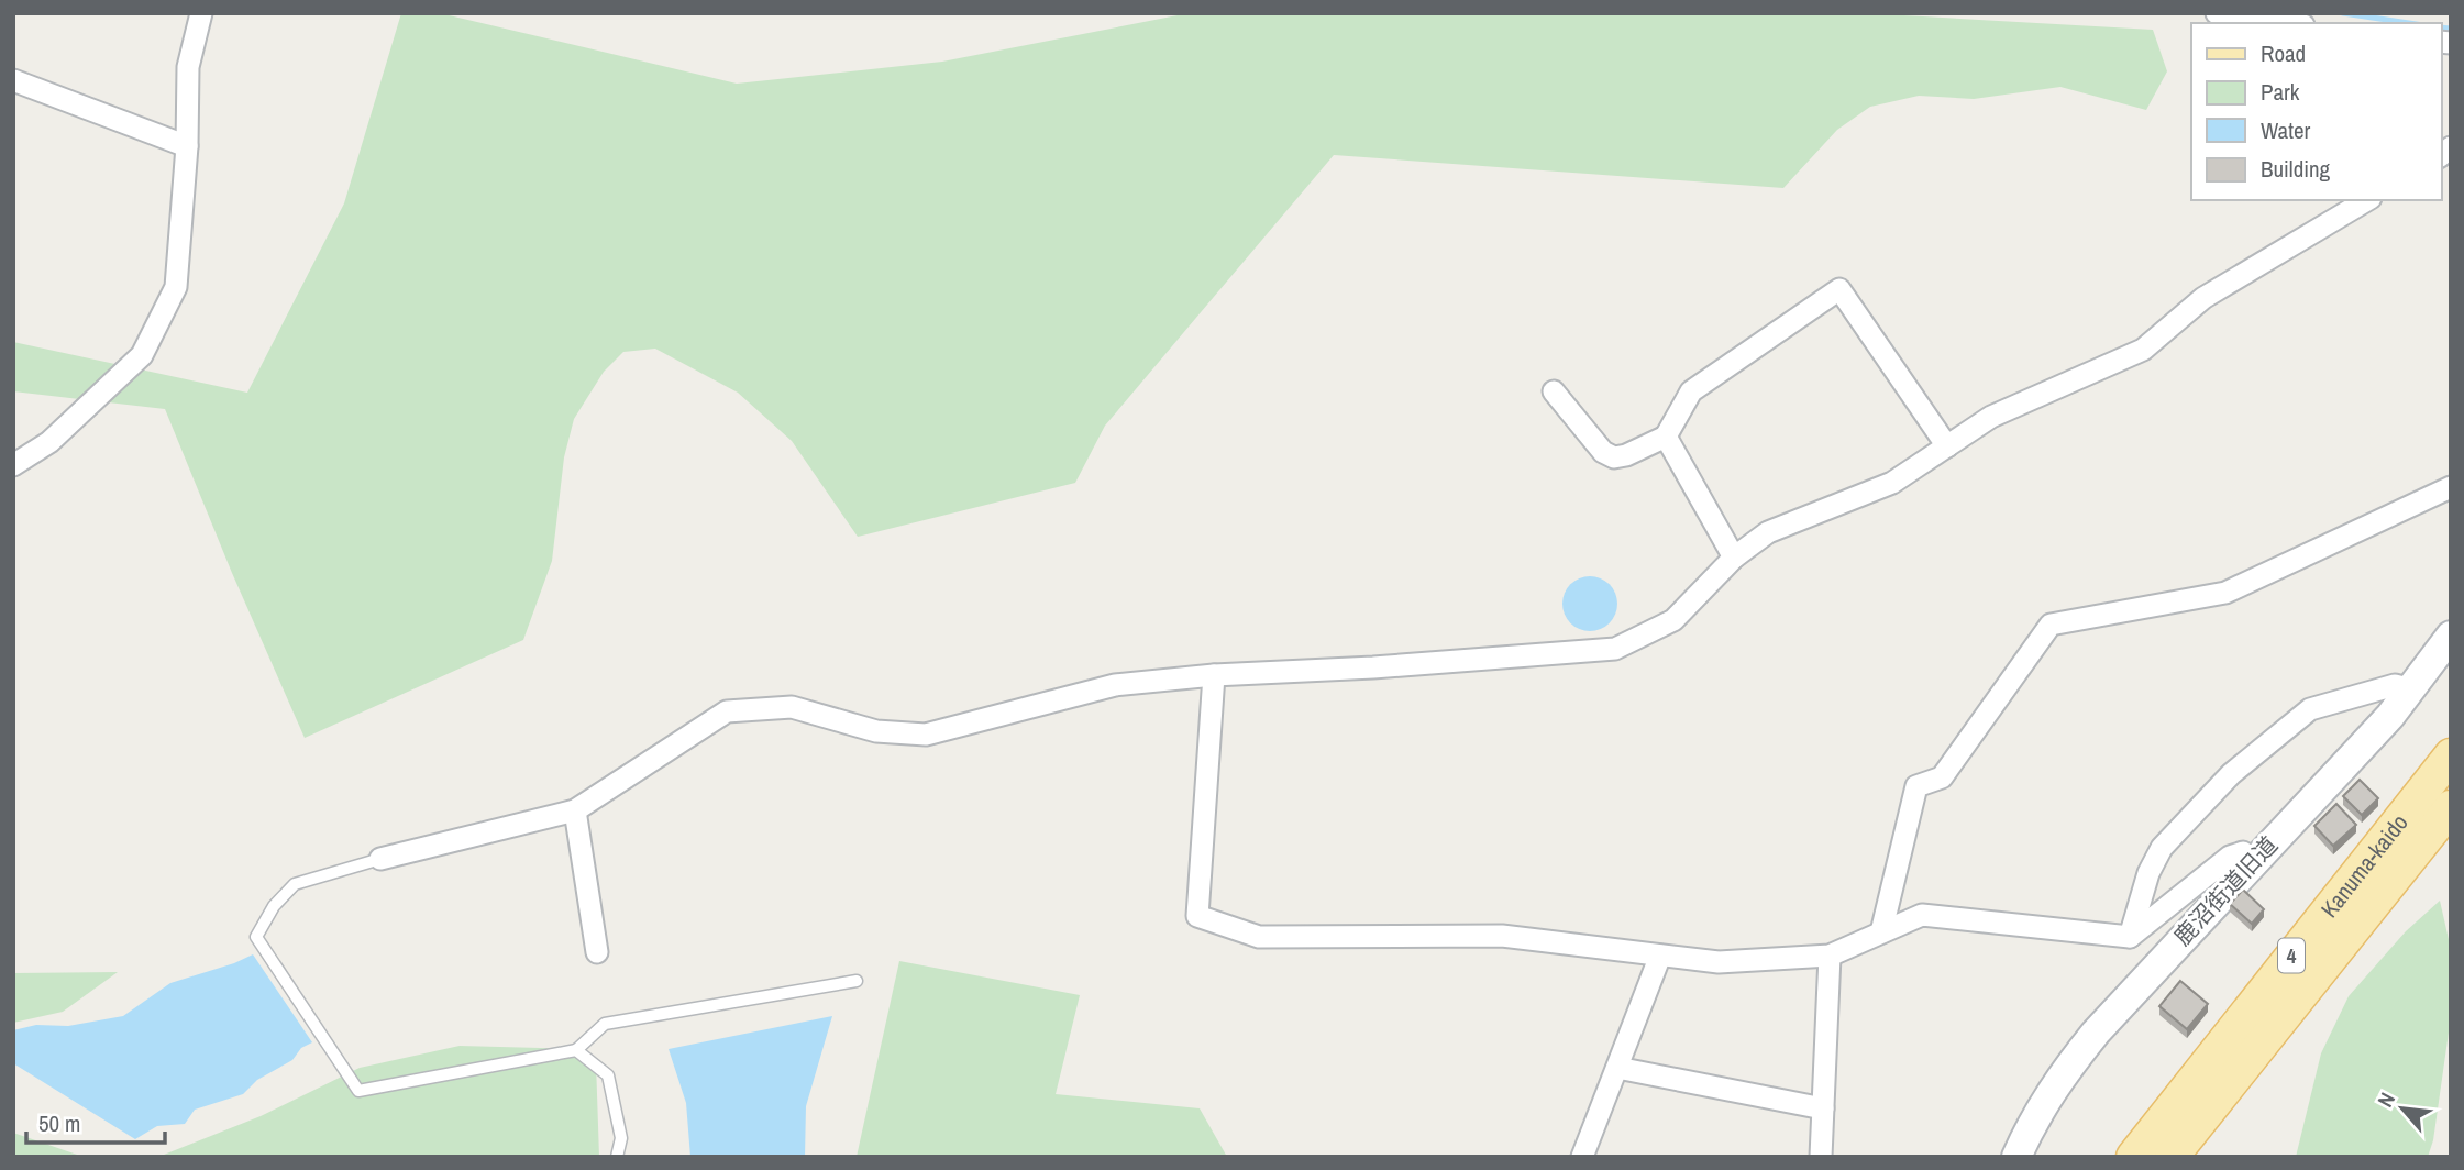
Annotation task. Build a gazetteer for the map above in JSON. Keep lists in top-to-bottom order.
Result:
{
  "streets": {
    "main road": ["Kanuma-kaido", "4"],
    "street": ["鹿沼街道旧道"]
  },
  "legend": [
    "Road",
    "Park",
    "Water",
    "Building"
  ],
  "scale_bar": "50 m",
  "north": "top left"
}
